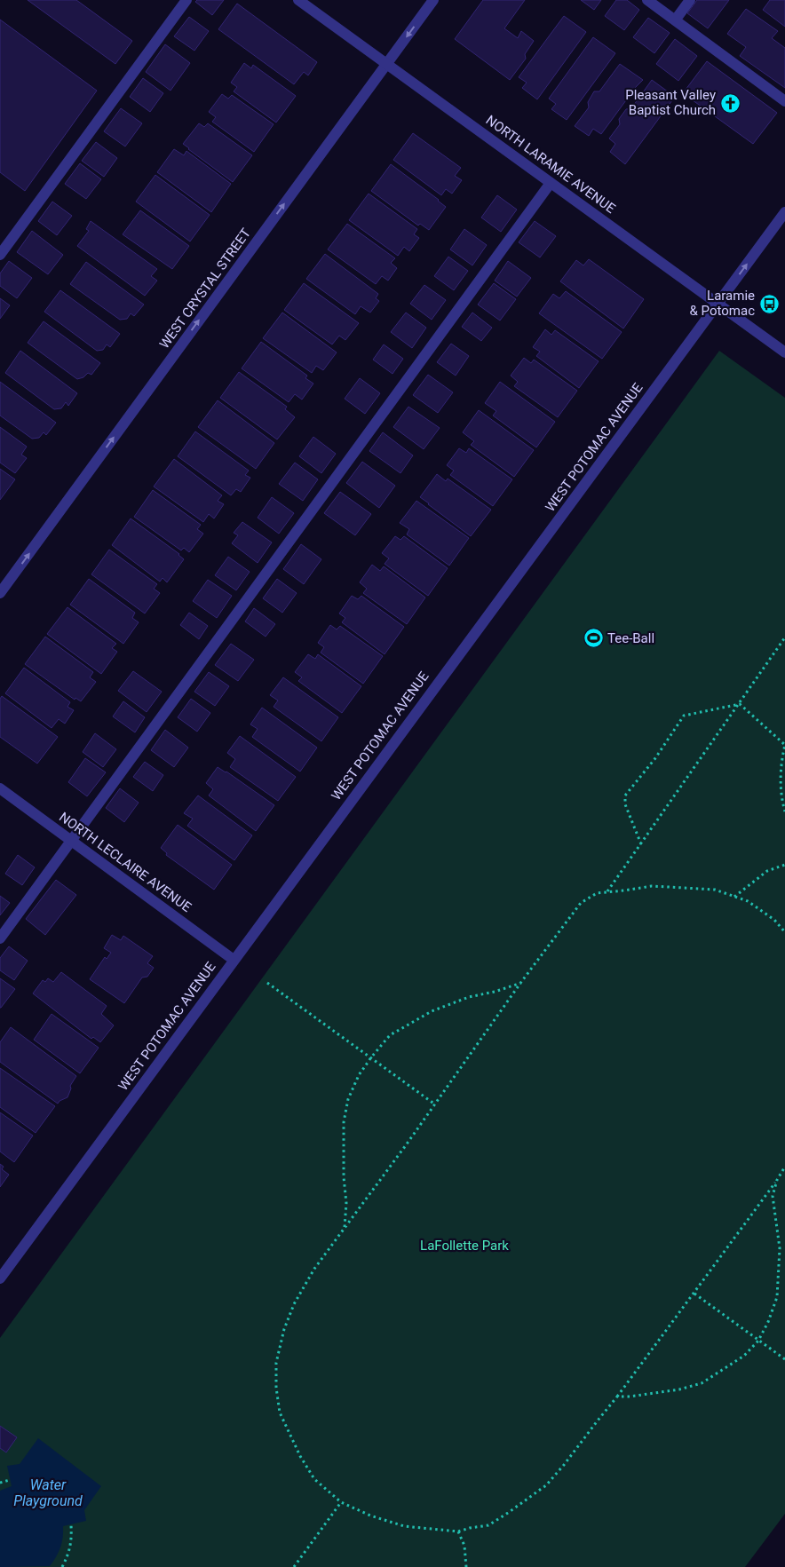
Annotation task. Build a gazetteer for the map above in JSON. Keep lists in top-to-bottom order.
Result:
{
  "streets": {
    "street": [
      "NORTH LARAMIE AVENUE",
      "WEST CRYSTAL STREET",
      "WEST POTOMAC AVENUE",
      "NORTH LECLAIRE AVENUE"
    ]
  },
  "crossings": [
    ["NORTH LARAMIE AVENUE", "WEST CRYSTAL STREET"],
    ["NORTH LARAMIE AVENUE", "WEST POTOMAC AVENUE"],
    ["WEST POTOMAC AVENUE", "NORTH LECLAIRE AVENUE"]
  ],
  "water": ["Water Playground"],
  "parks": ["LaFollette Park"],
  "places": {
    "church": ["Pleasant Valley Baptist Church"],
    "bus stop": ["Laramie & Potomac"],
    "sports": ["Tee-Ball"]
  }
}
